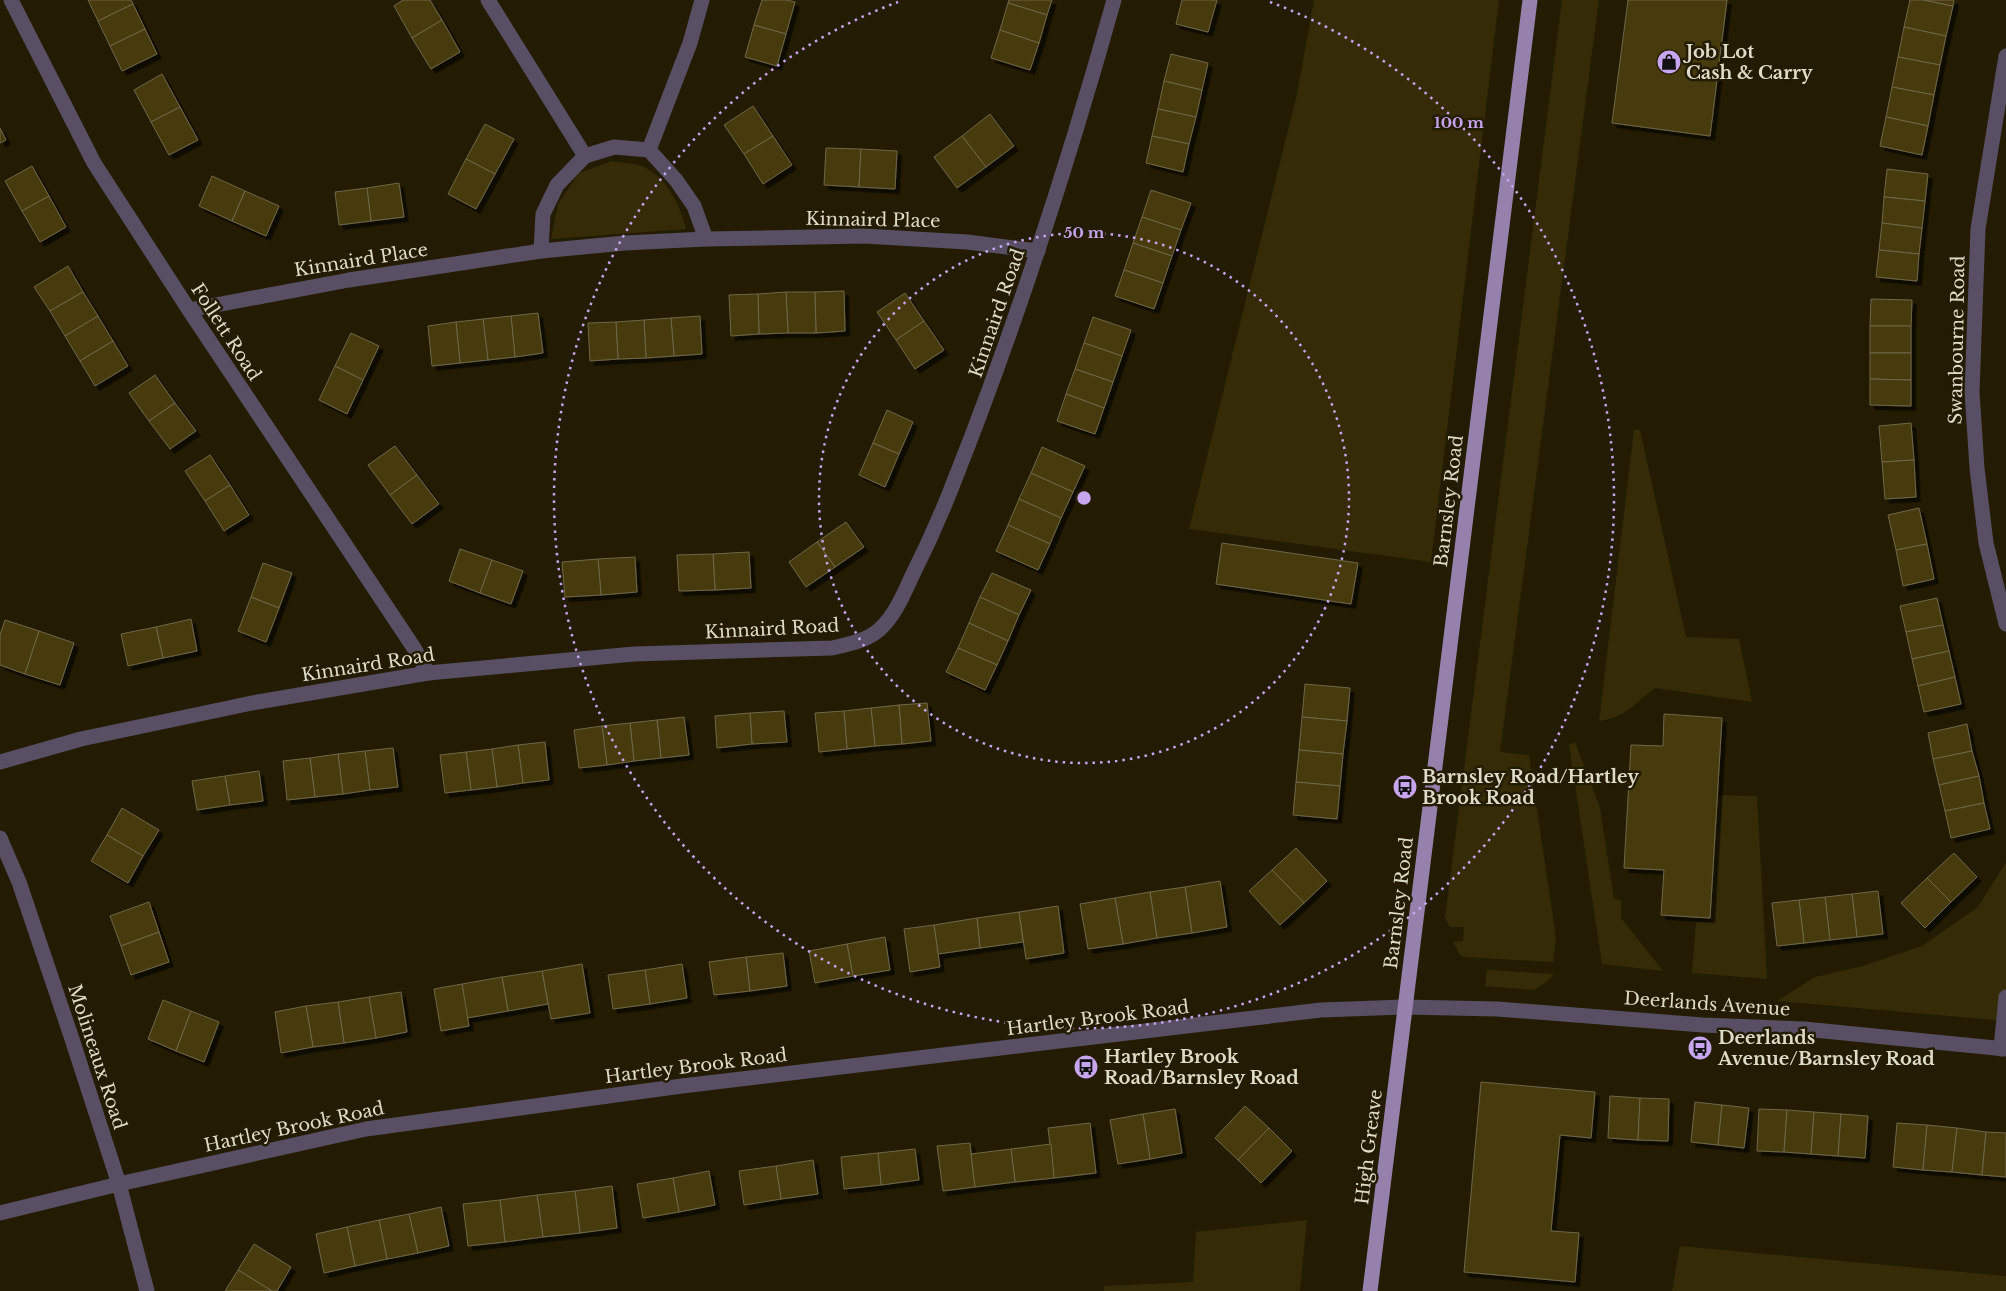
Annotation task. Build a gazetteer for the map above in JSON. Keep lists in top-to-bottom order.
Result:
{
  "streets": {
    "main road": ["Barnsley Road", "High Greave"],
    "street": [
      "Kinnaird Place",
      "Kinnaird Road",
      "Follett Road",
      "Swanbourne Road",
      "Deerlands Avenue",
      "Hartley Brook Road",
      "Molineaux Road"
    ]
  },
  "crossings": [
    ["Kinnaird Place", "Kinnaird Road"],
    ["Kinnaird Place", "Follett Road"],
    ["Kinnaird Road", "Follett Road"],
    ["Barnsley Road", "Deerlands Avenue"],
    ["Barnsley Road", "Hartley Brook Road"],
    ["Barnsley Road", "High Greave"],
    ["Deerlands Avenue", "Hartley Brook Road"],
    ["Deerlands Avenue", "High Greave"],
    ["Hartley Brook Road", "Molineaux Road"],
    ["Hartley Brook Road", "High Greave"]
  ],
  "places": {
    "shop": ["Job Lot Cash & Carry"],
    "bus stop": ["Barnsley Road/Hartley Brook Road", "Deerlands Avenue/Barnsley Road", "Hartley Brook Road/Barnsley Road"]
  },
  "rings": ["100 m", "50 m"]
}
